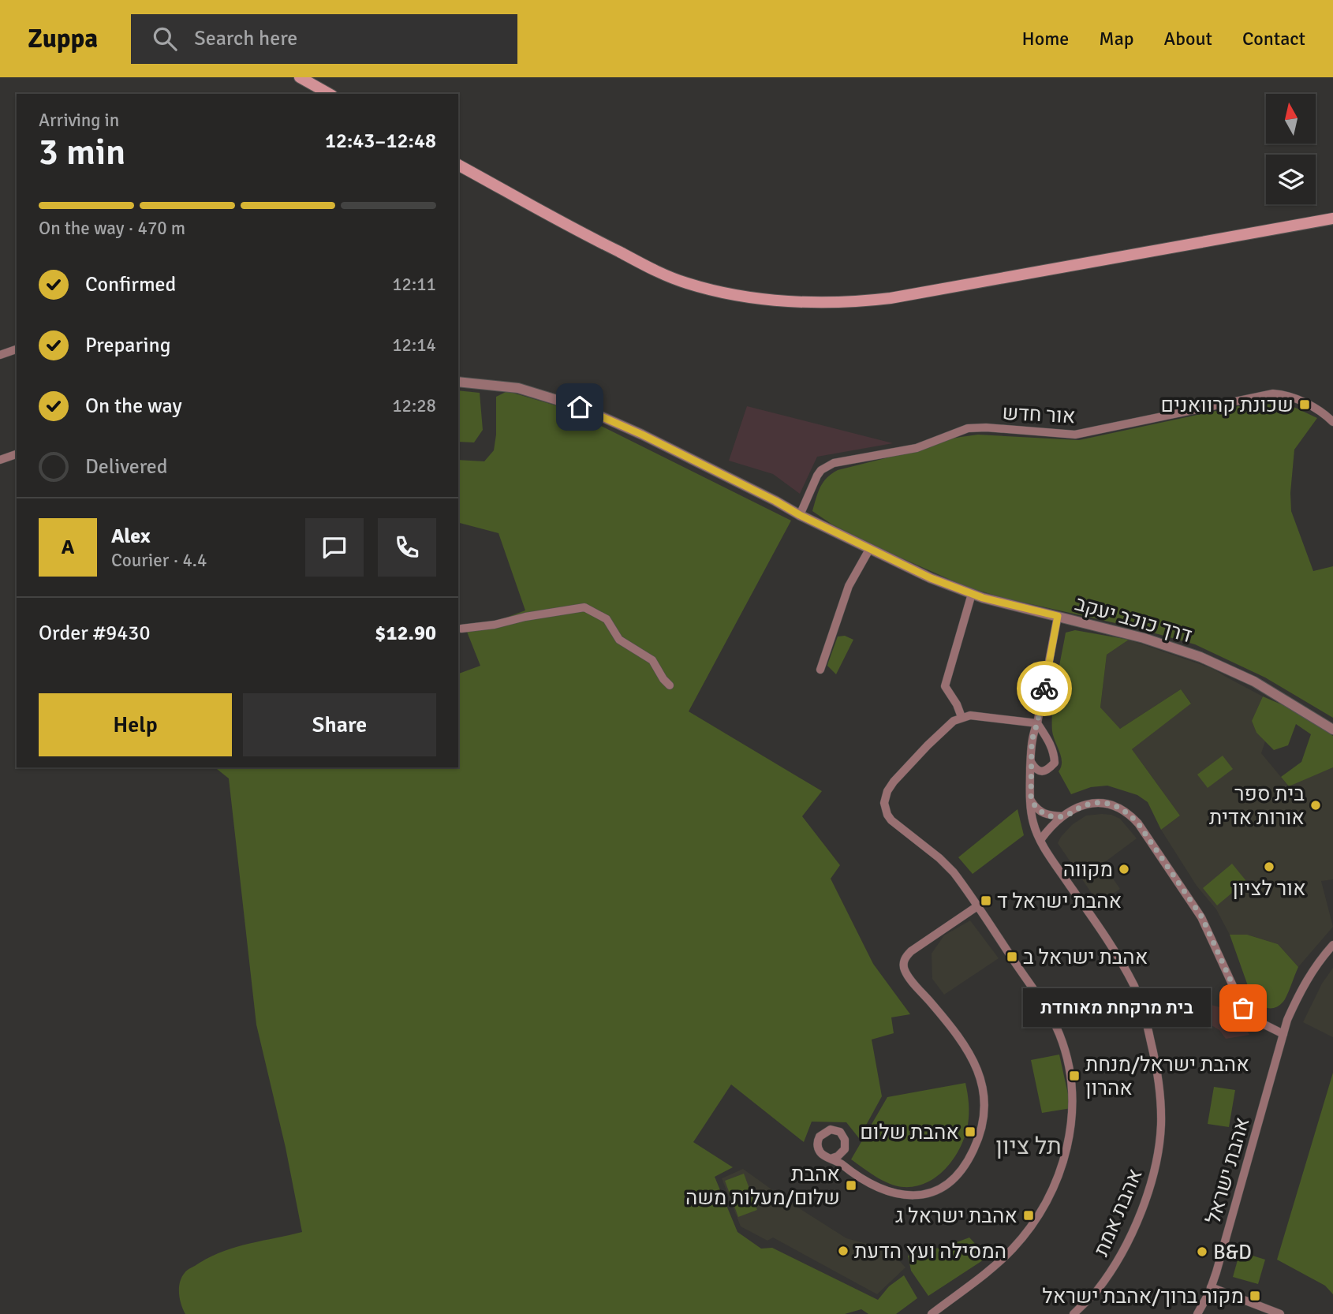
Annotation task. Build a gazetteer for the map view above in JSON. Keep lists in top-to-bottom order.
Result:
{
  "streets": {
    "street": [
      "אור חדש",
      "דרך כוכב יעקב",
      "אהבת ישראל",
      "אהבת אמת"
    ]
  },
  "crossings": [
    ["אור חדש", "דרך כוכב יעקב"],
    ["דרך כוכב יעקב", "אהבת אמת"]
  ],
  "districts": ["תל ציון"],
  "places": {
    "transit": [
      "שכונת קרוואנים",
      "אהבת ישראל ד",
      "אהבת ישראל ב",
      "אהבת ישראל/מנחת אהרון",
      "אהבת שלום",
      "אהבת שלום/מעלות משה",
      "אהבת ישראל ג",
      "מקור ברוך/אהבת ישראל"
    ],
    "other": [
      "בית ספר אורות אדית",
      "אור לציון",
      "מקווה",
      "בית מרקחת מאוחדת",
      "המסילה ועץ הדעת",
      "B&D"
    ]
  },
  "north": "top",
  "page": {
    "header": "Zuppa",
    "search": "Search here",
    "nav": [
      "Home",
      "Map",
      "About",
      "Contact"
    ],
    "heading": ["3 min", "Arriving in", "12:43–12:48"],
    "panel": [
      "Alex",
      "Courier · 4.4",
      "Order #9430",
      "$12.90"
    ],
    "bar": "On the way · 470 m",
    "list": [
      ["Confirmed", "12:11"],
      ["Preparing", "12:14"],
      ["On the way", "12:28"],
      "Delivered"
    ],
    "round": "A",
    "buttons": ["Help", "Share"],
    "bubble": "בית מרקחת מאוחדת"
  }
}
